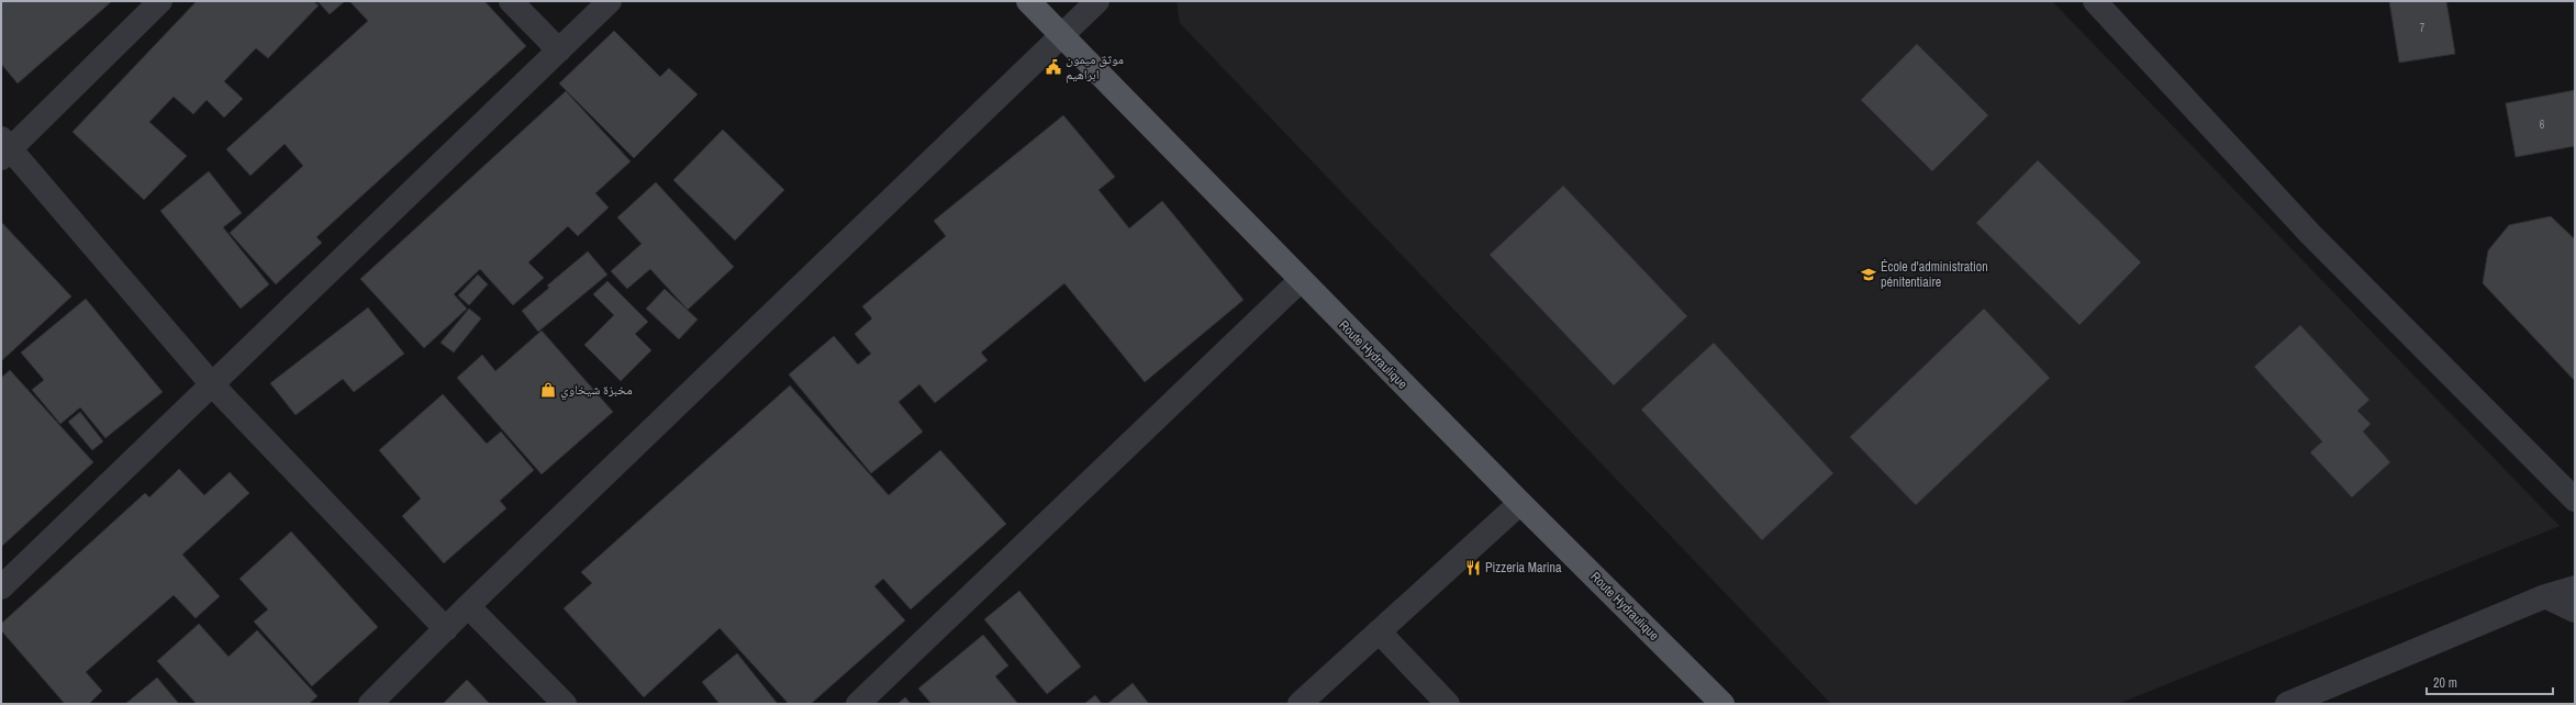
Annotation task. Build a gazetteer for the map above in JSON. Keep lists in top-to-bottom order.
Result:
{
  "streets": {
    "main road": ["Route Hydraulique"]
  },
  "places": {
    "public building": ["موثق ميمون ابراهيم"],
    "school or university": ["École d'administration pénitentiaire"],
    "shop": ["مخبزة شيخاوي"],
    "restaurant": ["Pizzeria Marina"]
  },
  "house_numbers": ["7", "6"],
  "scale_bar": "20 m"
}
